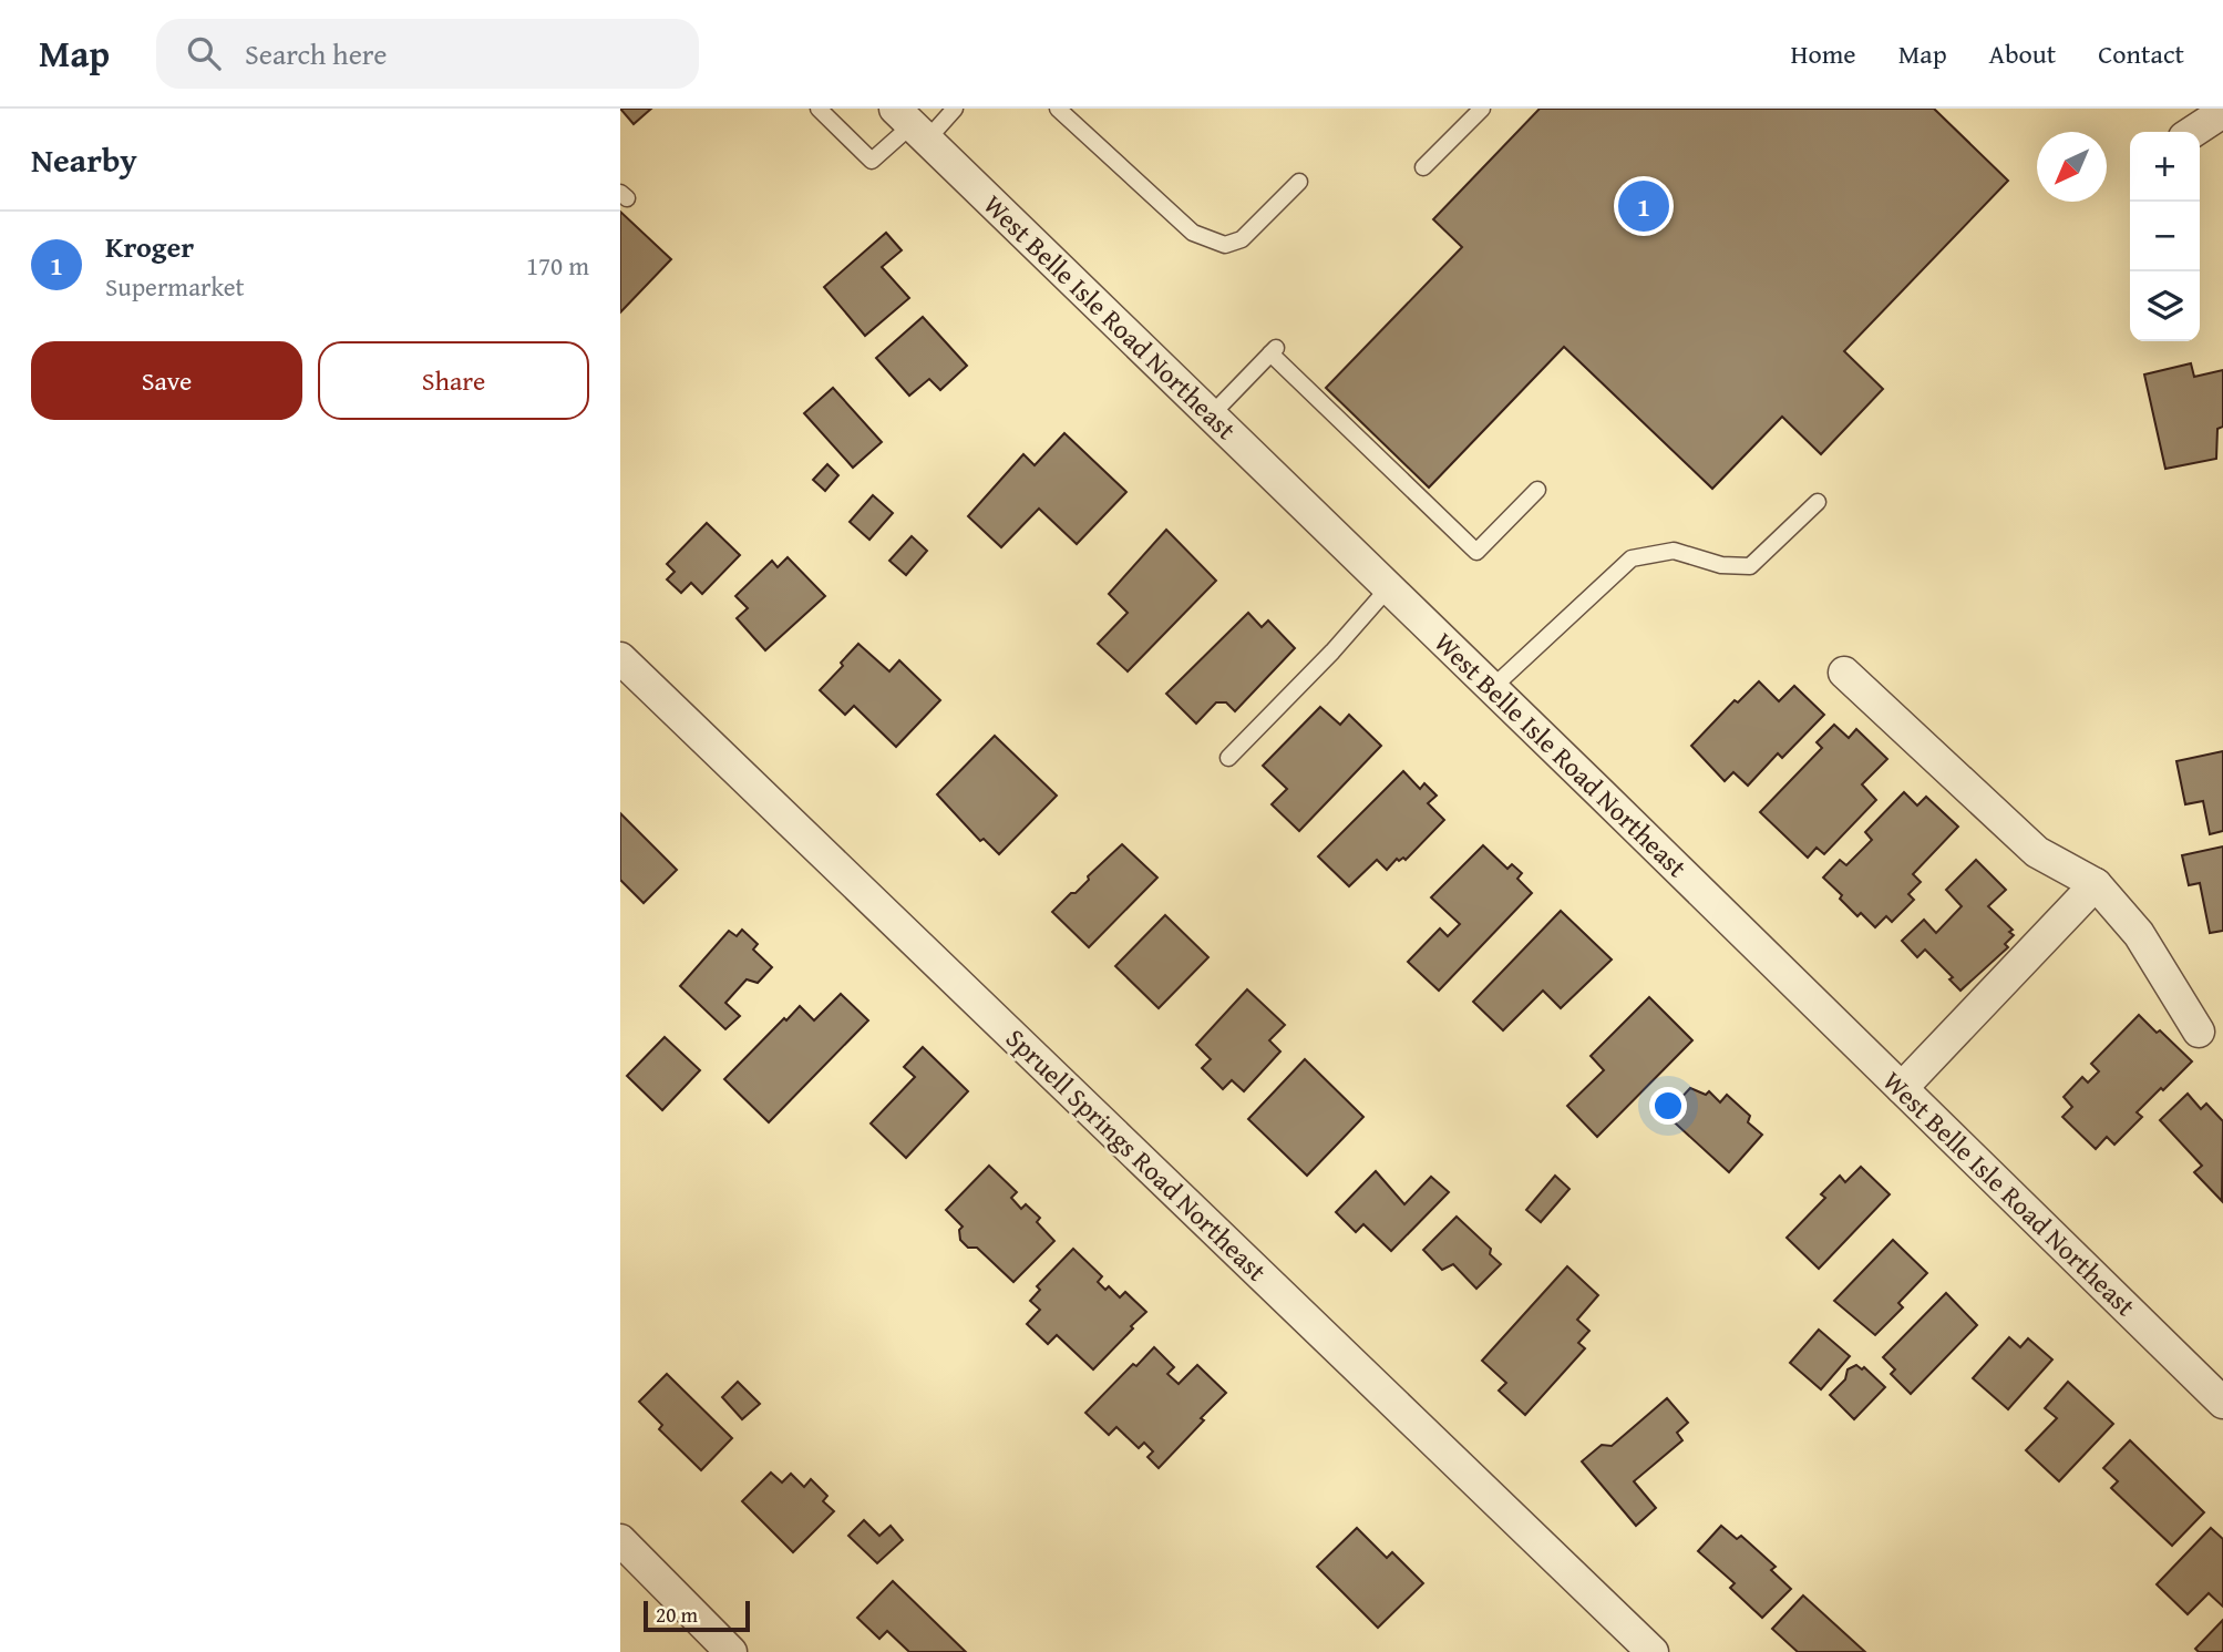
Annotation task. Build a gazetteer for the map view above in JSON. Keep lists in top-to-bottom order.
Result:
{
  "streets": {
    "street": ["West Belle Isle Road Northeast", "Spruell Springs Road Northeast"]
  },
  "scale_bar": "20 m",
  "north": "bottom left",
  "page": {
    "header": "Map",
    "search": "Search here",
    "nav": [
      "Home",
      "Map",
      "About",
      "Contact"
    ],
    "heading": "Nearby",
    "map_buttons": ["+", "−"],
    "pins": "1",
    "list": [
      {
        "mark": "1",
        "name": "Kroger",
        "note": "Supermarket",
        "value": "170 m"
      }
    ],
    "buttons": ["Save", "Share"],
    "scale": "20 m"
  }
}
